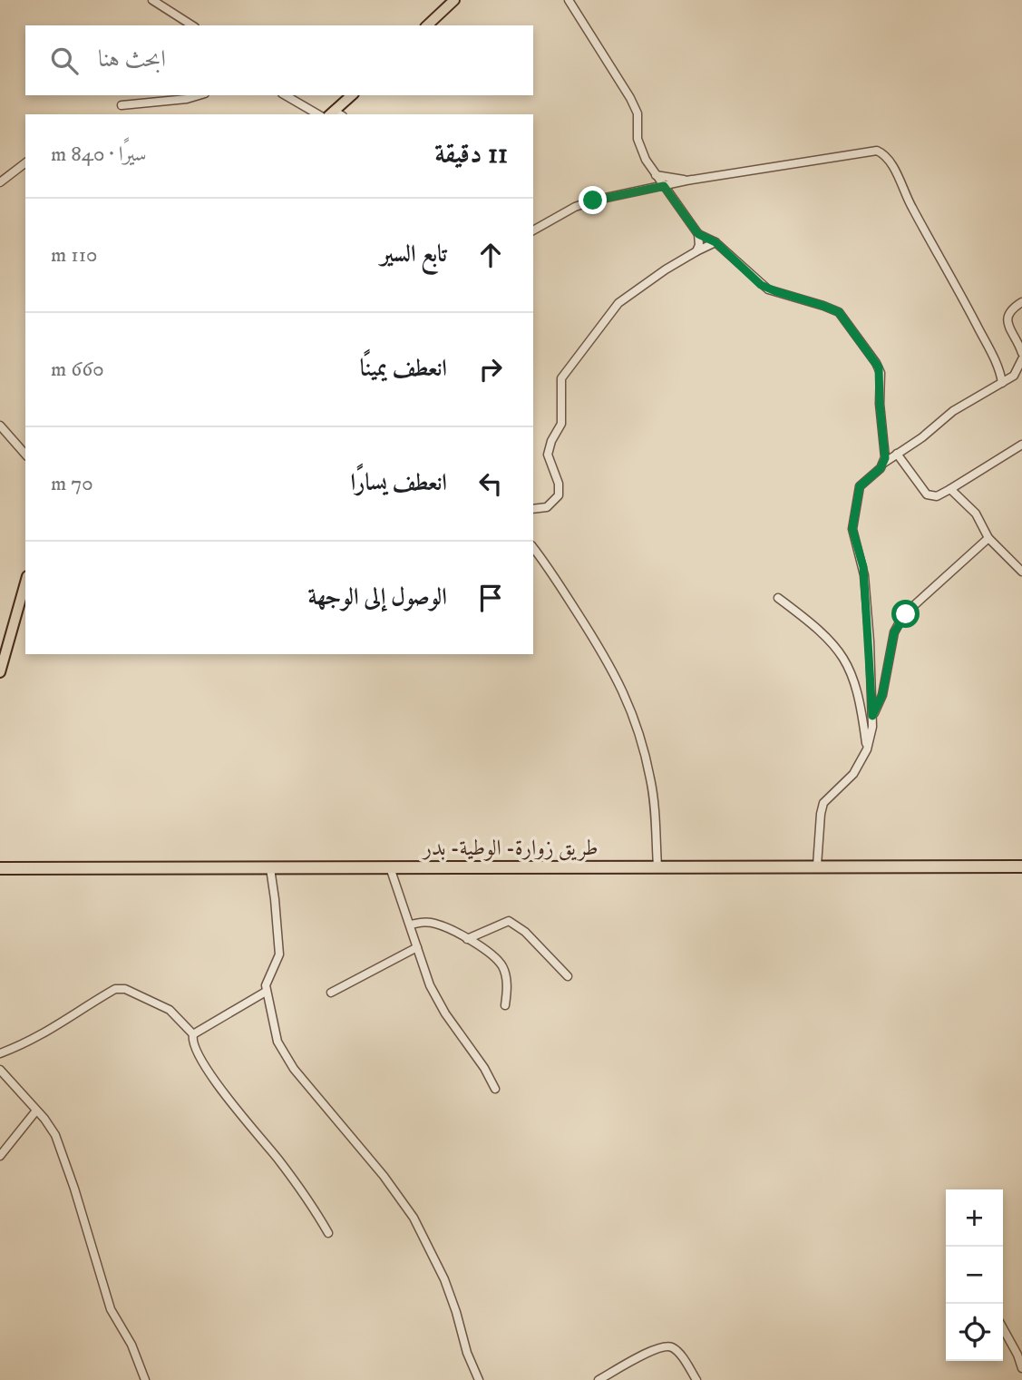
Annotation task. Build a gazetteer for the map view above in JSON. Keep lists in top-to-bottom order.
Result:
{
  "streets": {
    "highway": ["طريق زوارة- الوطية- بدر"]
  },
  "page": {
    "search": "ابحث هنا",
    "heading": ["11 دقيقة", "سيرًا · 840 m"],
    "list": [
      ["تابع السير", "110 m"],
      ["انعطف يمينًا", "660 m"],
      ["انعطف يسارًا", "70 m"],
      "الوصول إلى الوجهة"
    ],
    "map_buttons": ["+", "−"]
  }
}
